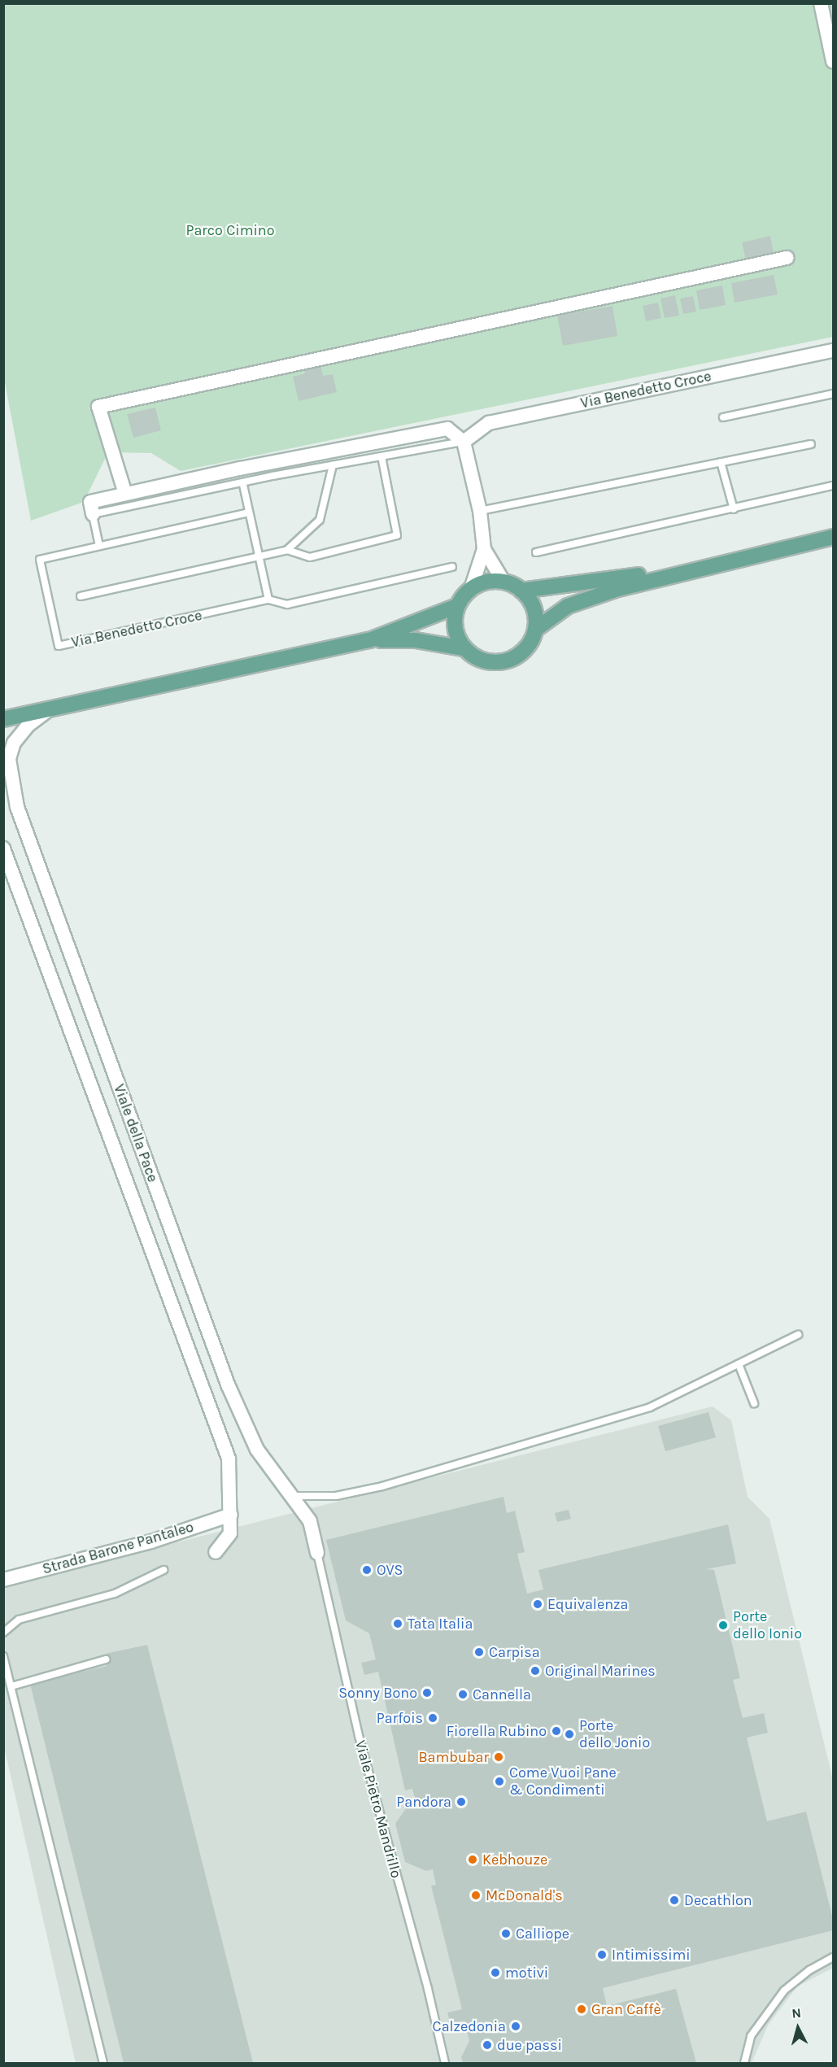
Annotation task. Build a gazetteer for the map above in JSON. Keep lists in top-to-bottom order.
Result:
{
  "streets": {
    "street": ["Via Benedetto Croce", "Viale della Pace", "Strada Barone Pantaleo"],
    "lane": ["Viale Pietro Mandrillo"]
  },
  "crossings": [
    ["Viale della Pace", "Strada Barone Pantaleo"],
    ["Viale della Pace", "Viale Pietro Mandrillo"]
  ],
  "parks": ["Parco Cimino"],
  "places": [
    "OVS",
    "Equivalenza",
    "Tata Italia",
    "Porte dello Ionio",
    "Carpisa",
    "Original Marines",
    "Sonny Bono",
    "Cannella",
    "Parfois",
    "Fiorella Rubino",
    "Porte dello Jonio",
    "Bambubar",
    "Come Vuoi Pane & Condimenti",
    "Pandora",
    "Kebhouze",
    "McDonald's",
    "Decathlon",
    "Calliope",
    "Intimissimi",
    "motivi",
    "Gran Caffè",
    "Calzedonia",
    "due passi"
  ],
  "north": "top"
}
